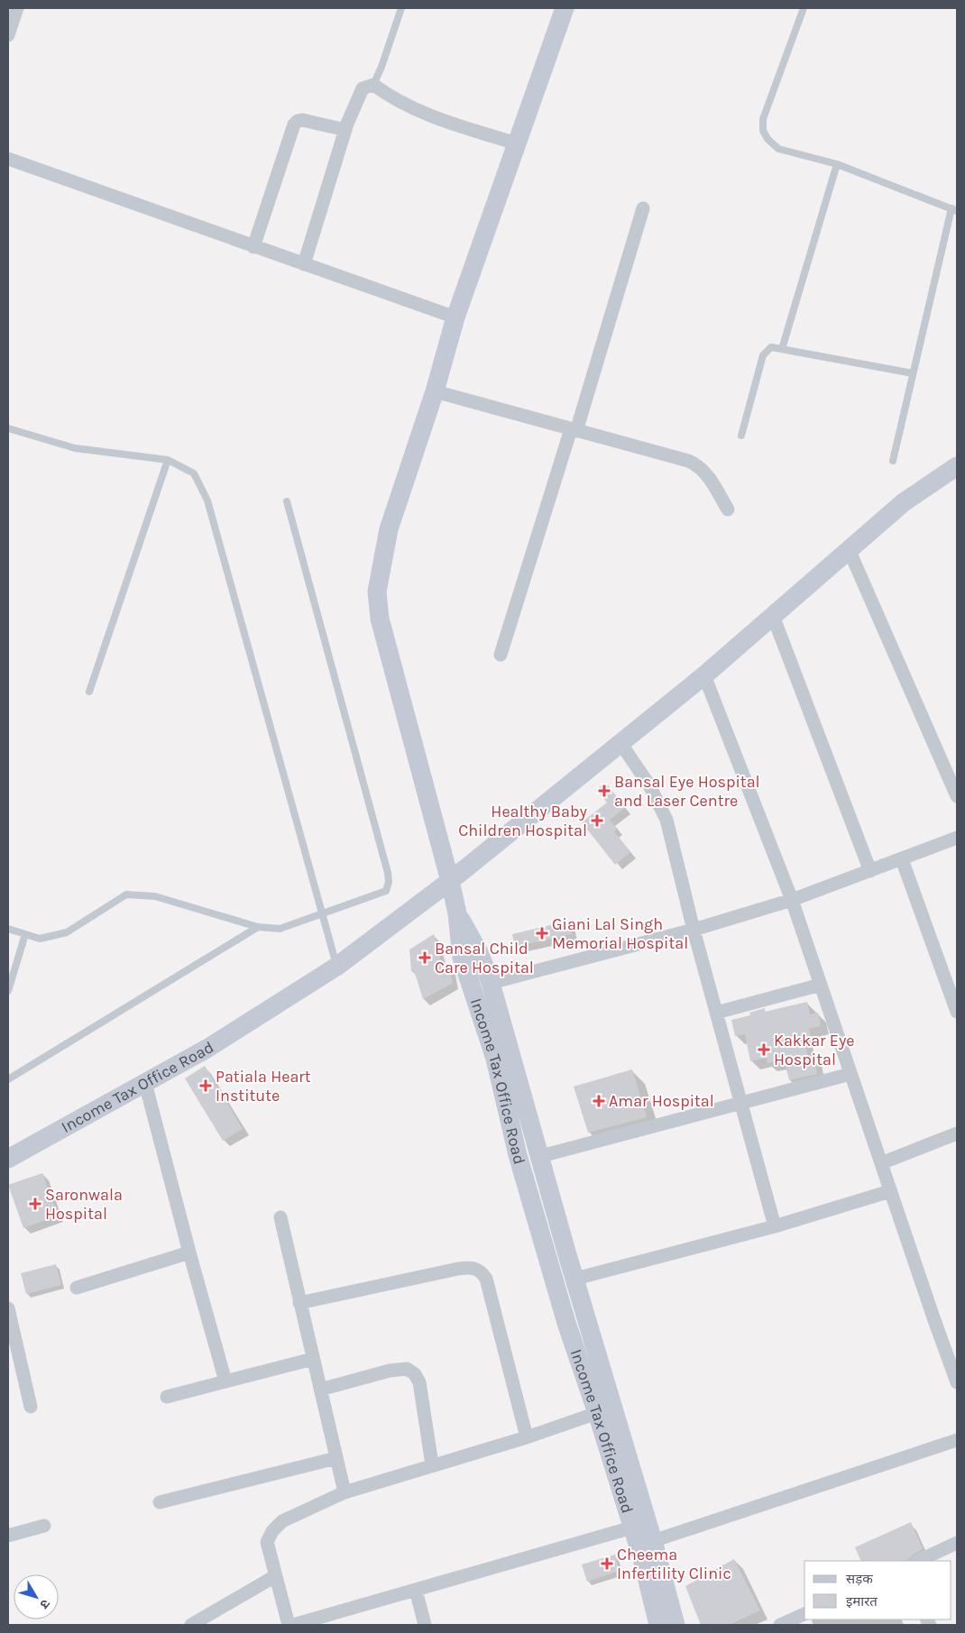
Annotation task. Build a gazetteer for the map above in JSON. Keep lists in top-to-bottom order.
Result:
{
  "streets": {
    "main road": ["Income Tax Office Road"]
  },
  "places": {
    "health": [
      "Bansal Eye Hospital and Laser Centre",
      "Healthy Baby Children Hospital",
      "Giani Lal Singh Memorial Hospital",
      "Bansal Child Care Hospital",
      "Kakkar Eye Hospital",
      "Patiala Heart Institute",
      "Amar Hospital",
      "Saronwala Hospital",
      "Cheema Infertility Clinic"
    ]
  },
  "legend": ["सड़क", "इमारत"],
  "north": "bottom right"
}
